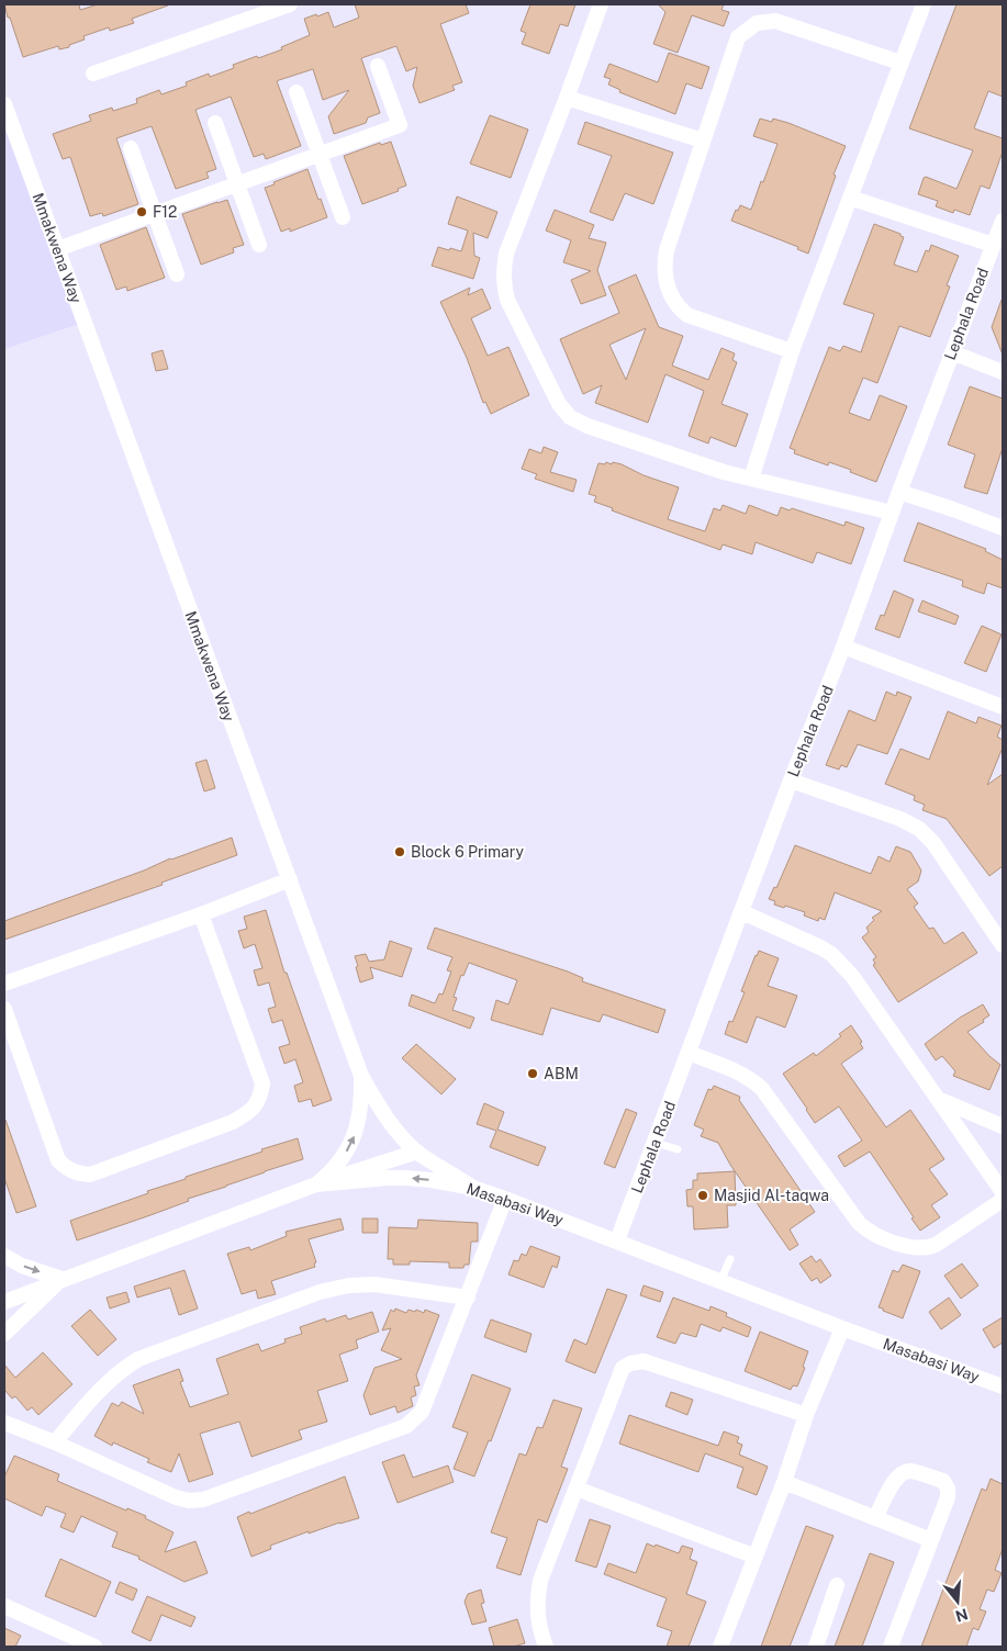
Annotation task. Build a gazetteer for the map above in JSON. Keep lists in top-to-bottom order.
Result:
{
  "streets": {
    "street": ["Mmakwena Way", "Lephala Road", "Masabasi Way"]
  },
  "crossings": [
    ["Mmakwena Way", "Masabasi Way"],
    ["Lephala Road", "Masabasi Way"]
  ],
  "places": [
    "F12",
    "Block 6 Primary",
    "ABM",
    "Masjid Al-taqwa"
  ],
  "north": "bottom"
}
